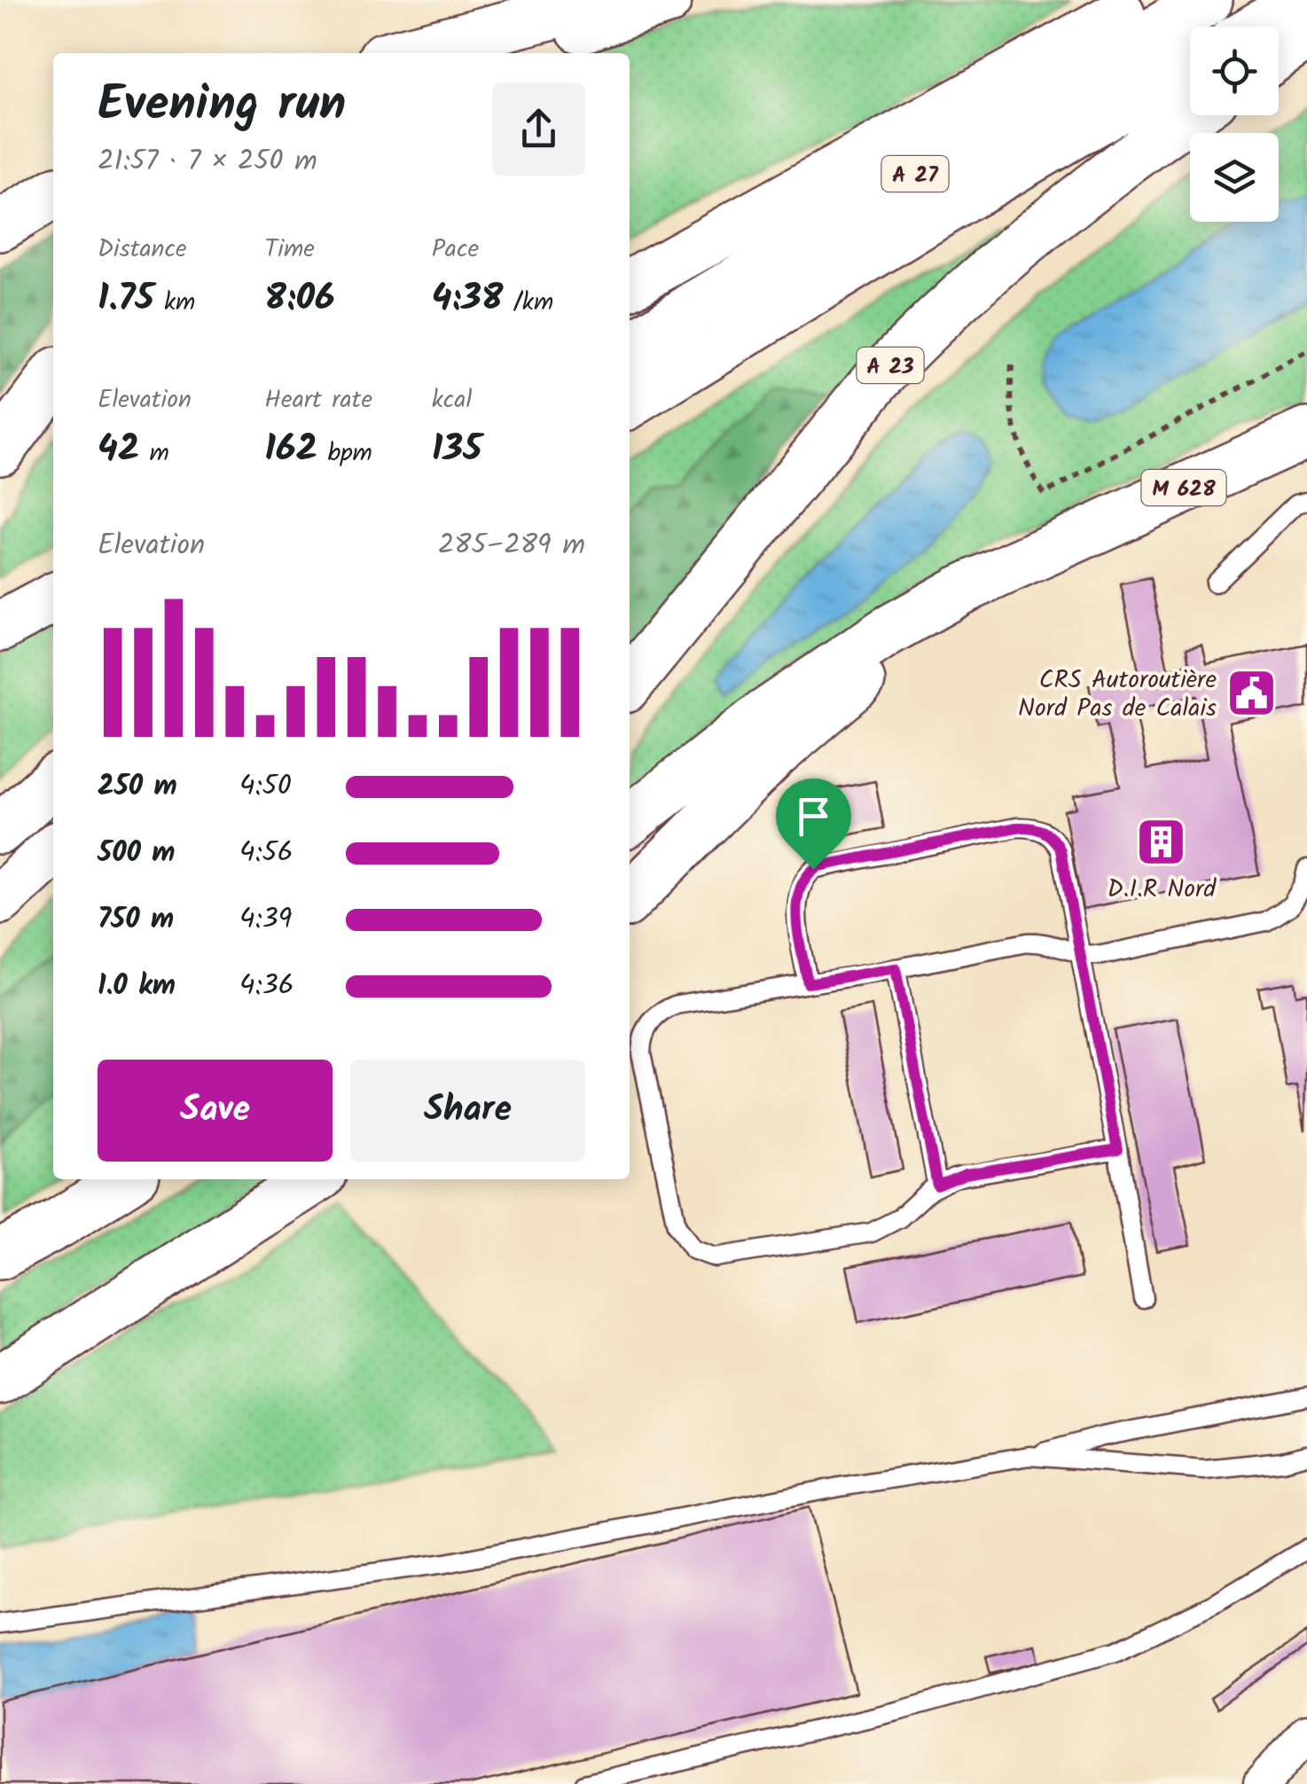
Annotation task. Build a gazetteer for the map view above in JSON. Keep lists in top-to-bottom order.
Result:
{
  "streets": {
    "highway": ["A 27", "A 23", "M 628"]
  },
  "places": {
    "public building": ["CRS Autoroutière Nord Pas de Calais"],
    "building": ["D.I.R Nord"]
  },
  "page": {
    "heading": ["Evening run", "21:57 · 7 × 250 m"],
    "stats": [
      ["Distance", "1.75 km"],
      ["Time", "8:06"],
      ["Pace", "4:38 /km"],
      ["Elevation", "42 m"],
      ["Heart rate", "162 bpm"],
      ["kcal", "135"]
    ],
    "chart": ["Elevation", "285–289 m"],
    "list": [
      {
        "name": "250 m",
        "note": "4:50"
      },
      {
        "name": "500 m",
        "note": "4:56"
      },
      {
        "name": "750 m",
        "note": "4:39"
      },
      {
        "name": "1.0 km",
        "note": "4:36"
      }
    ],
    "buttons": ["Save", "Share"]
  }
}
